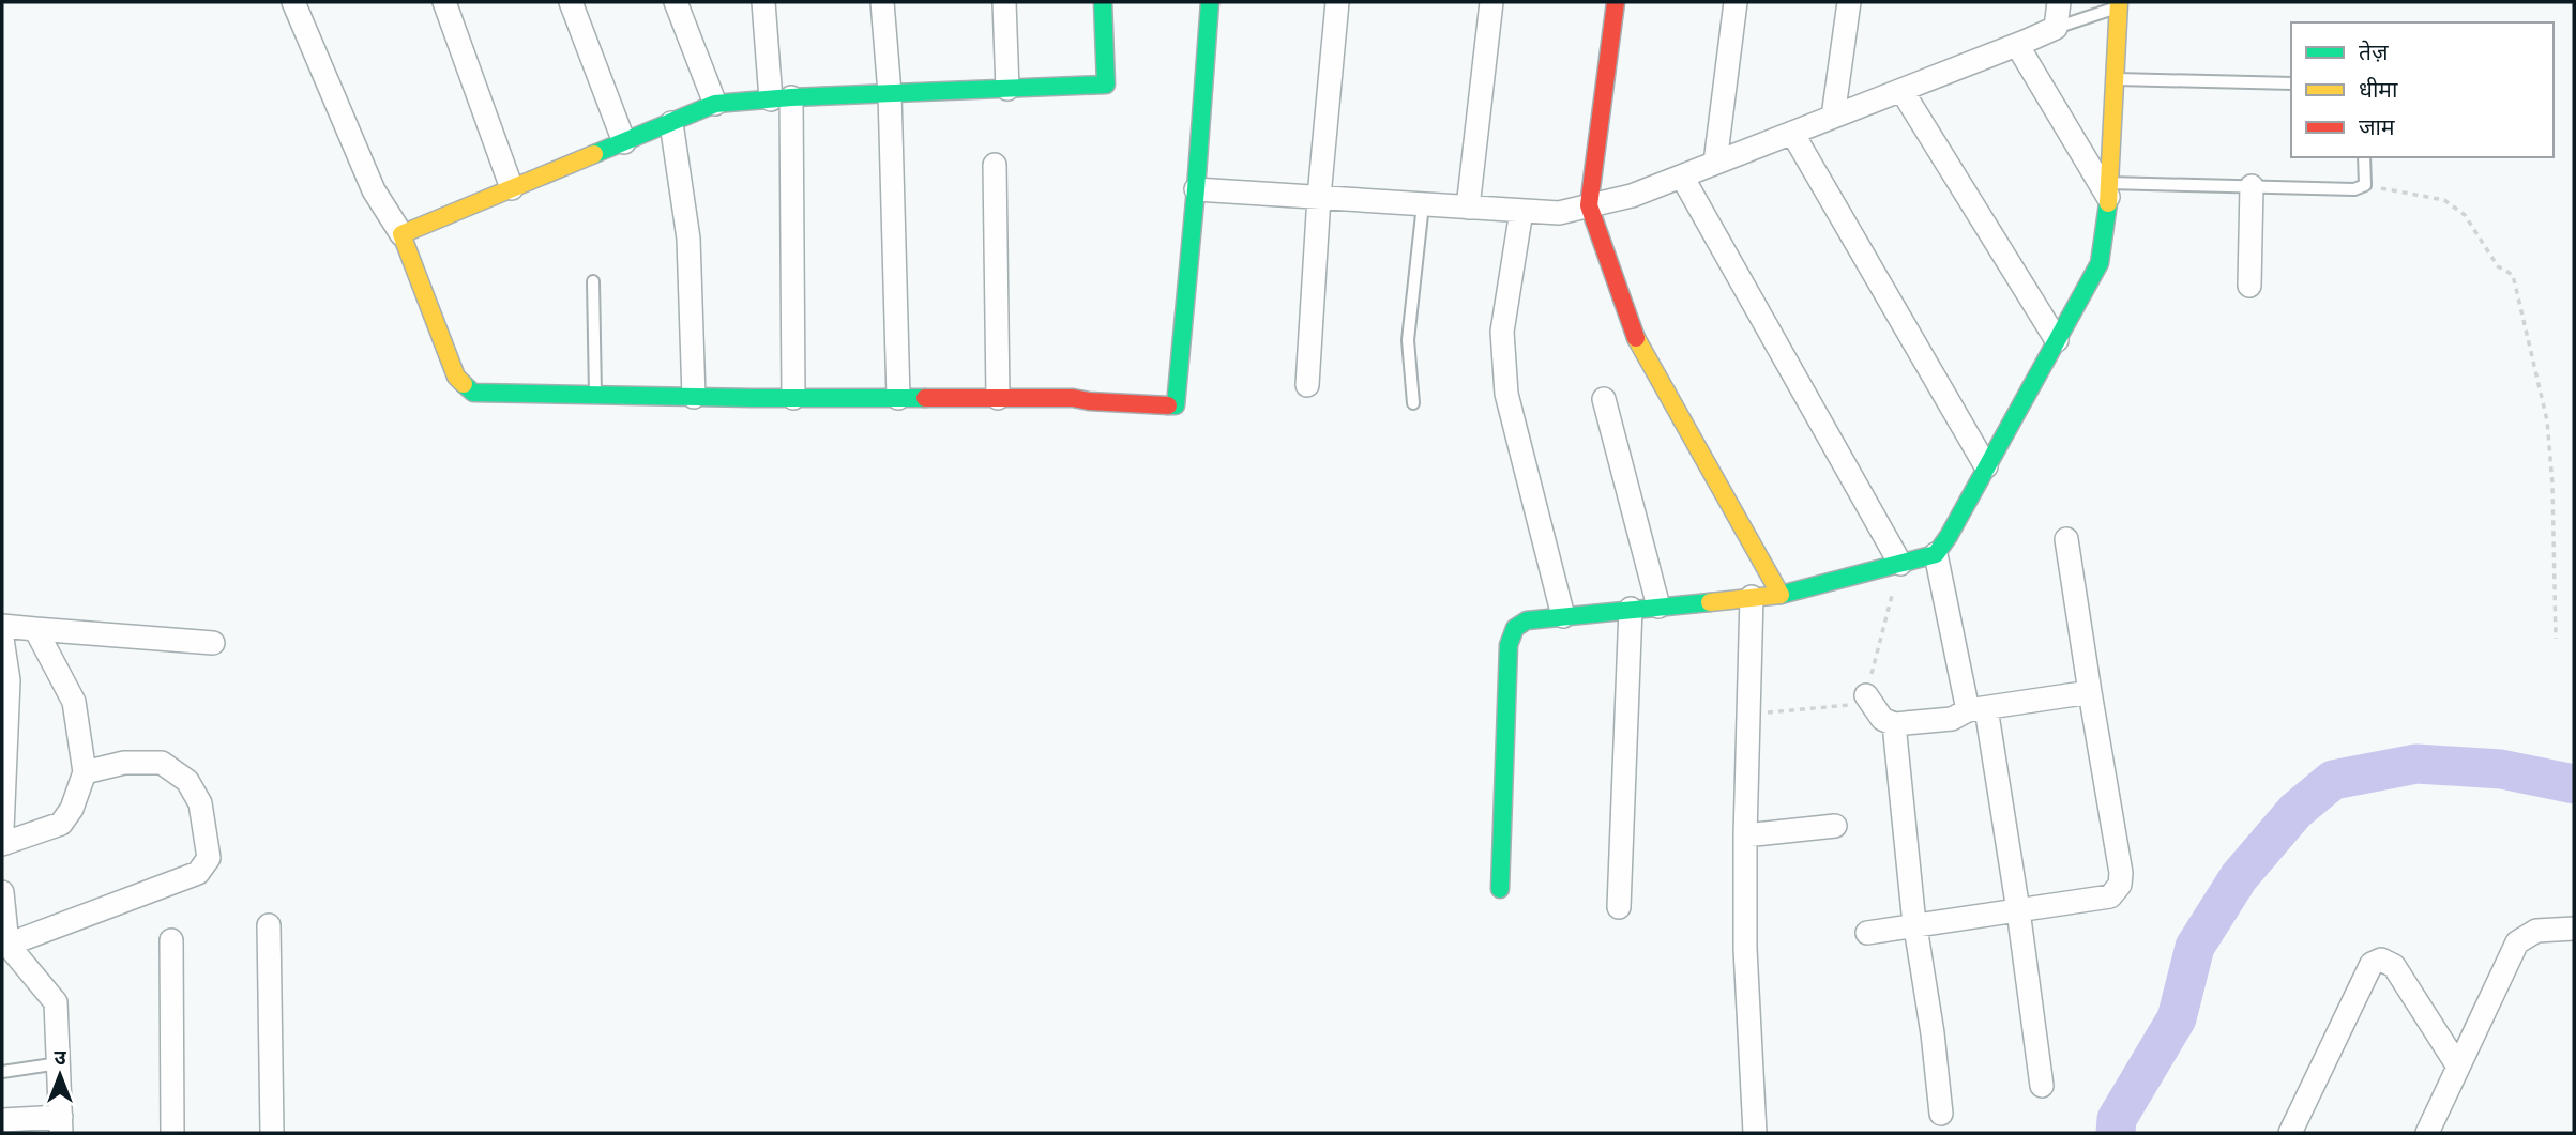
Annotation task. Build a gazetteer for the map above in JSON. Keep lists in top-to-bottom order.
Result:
{
  "legend": ["तेज़", "धीमा", "जाम"],
  "north": "top"
}
